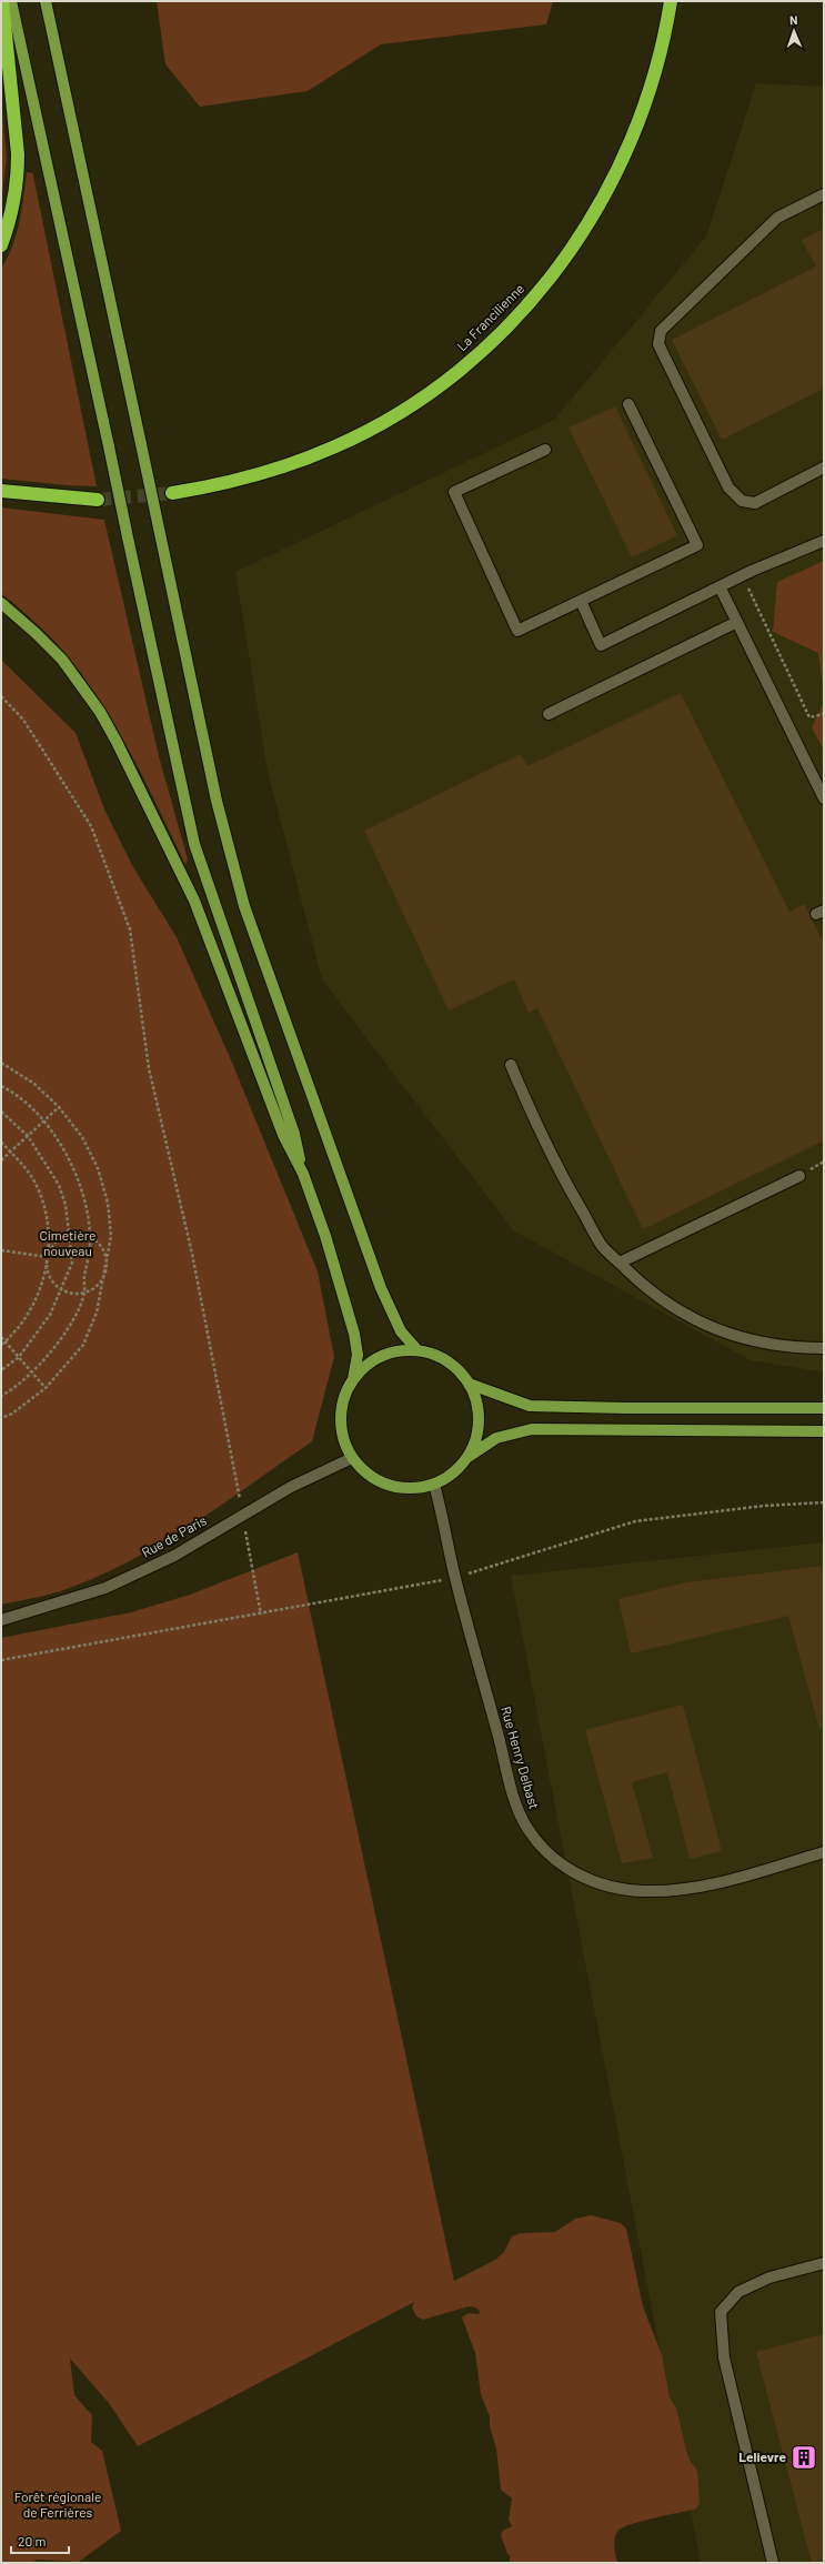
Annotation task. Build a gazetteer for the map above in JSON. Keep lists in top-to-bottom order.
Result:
{
  "streets": {
    "highway": ["La Francilienne"],
    "street": ["Rue de Paris", "Rue Henry Delbast"]
  },
  "crossings": [
    ["Rue de Paris", "Rue Henry Delbast"]
  ],
  "parks": ["Cimetière nouveau", "Forêt régionale de Ferrières"],
  "places": {
    "building": ["Lelievre"]
  },
  "scale_bar": "20 m",
  "north": "top"
}
